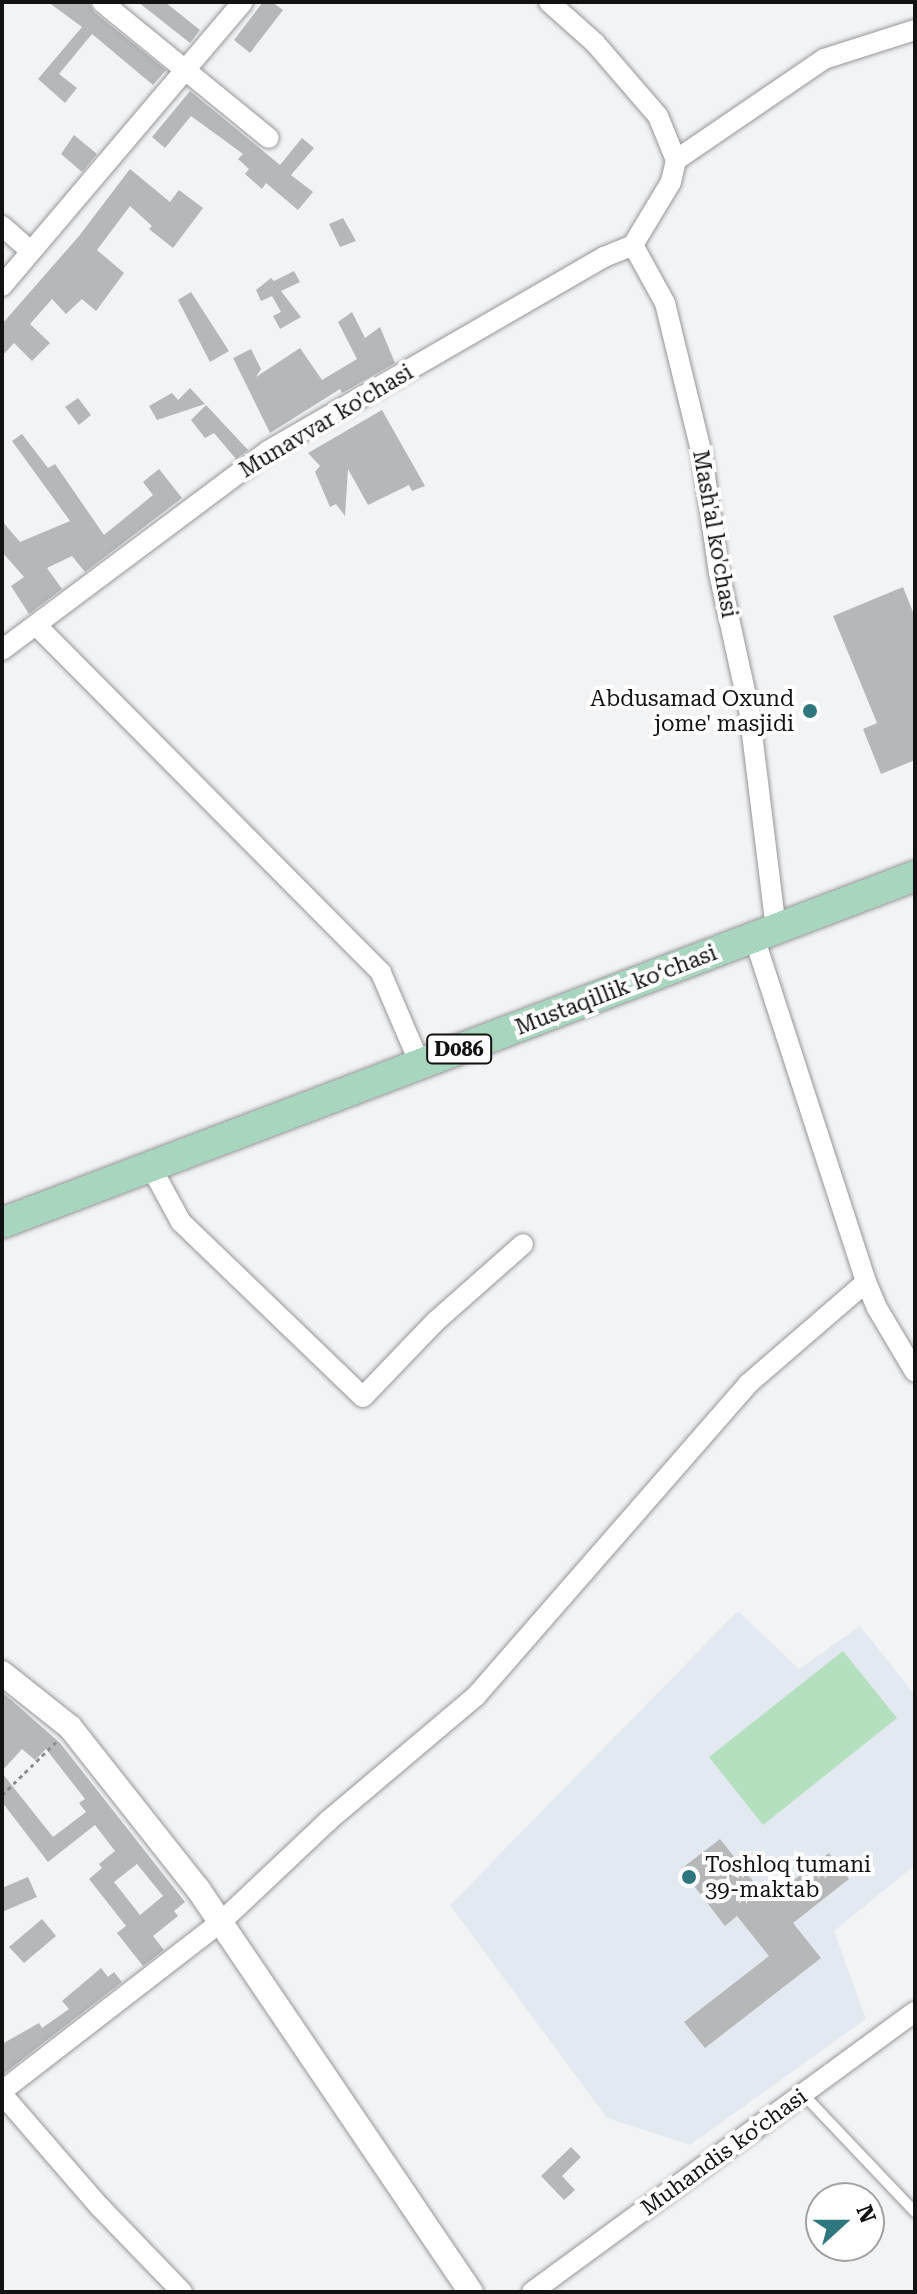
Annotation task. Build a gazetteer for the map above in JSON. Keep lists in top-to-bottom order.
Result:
{
  "streets": {
    "main road": ["Mustaqillik koʻchasi", "D086"],
    "street": ["Munavvar ko'chasi", "Mash'al ko'chasi", "Muhandis ko‘chasi"]
  },
  "crossings": [
    ["Munavvar ko'chasi", "Mash'al ko'chasi"],
    ["Mash'al ko'chasi", "Mustaqillik koʻchasi"]
  ],
  "places": ["Abdusamad Oxund jome' masjidi", "Toshloq tumani 39-maktab"],
  "north": "right"
}
